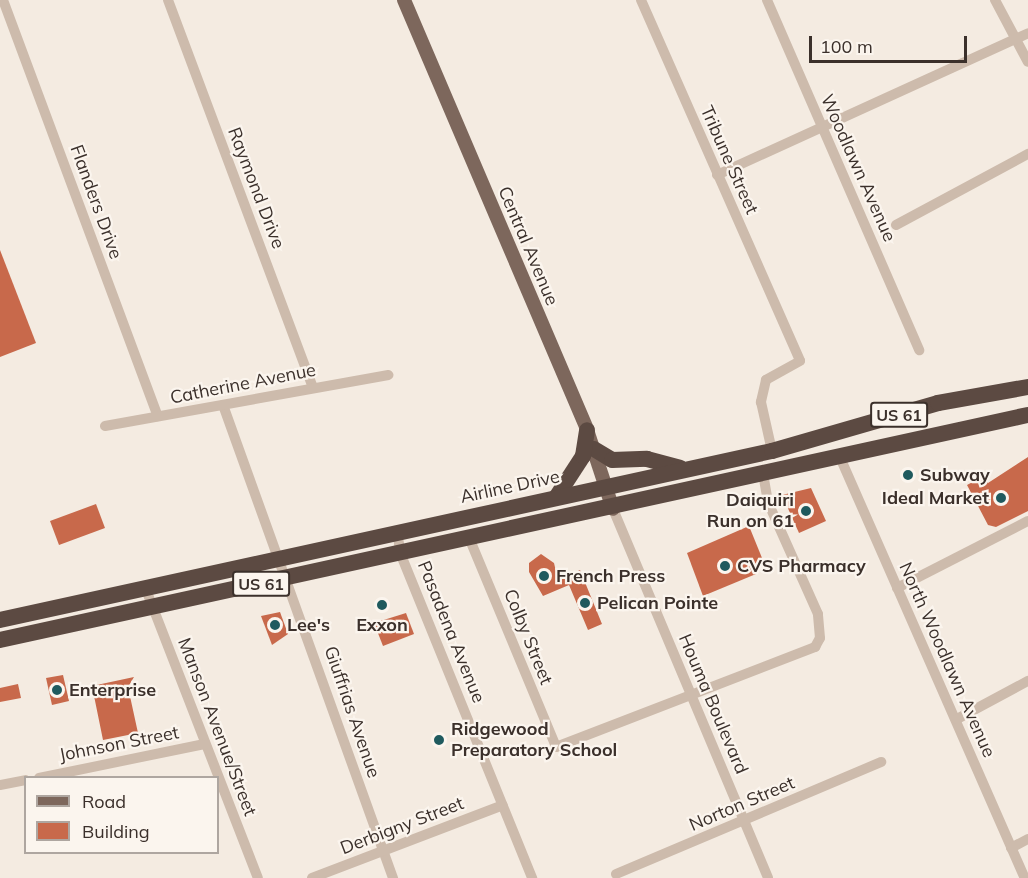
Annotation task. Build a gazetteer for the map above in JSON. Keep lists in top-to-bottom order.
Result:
{
  "streets": {
    "highway": ["US 61", "Airline Drive"],
    "main road": ["Central Avenue"],
    "street": [
      "Tribune Street",
      "Woodlawn Avenue",
      "Raymond Drive",
      "Flanders Drive",
      "Catherine Avenue",
      "Pasadena Avenue",
      "Colby Street",
      "North Woodlawn Avenue",
      "Houma Boulevard",
      "Giuffrias Avenue",
      "Manson Avenue/Street",
      "Johnson Street",
      "Norton Street",
      "Derbigny Street"
    ]
  },
  "crossings": [
    ["Tribune Street", "Airline Drive"],
    ["Raymond Drive", "Catherine Avenue"],
    ["Flanders Drive", "Catherine Avenue"],
    ["Central Avenue", "US 61"],
    ["Central Avenue", "Airline Drive"],
    ["Central Avenue", "Houma Boulevard"],
    ["Catherine Avenue", "Giuffrias Avenue"],
    ["US 61", "Pasadena Avenue"],
    ["US 61", "Colby Street"],
    ["US 61", "North Woodlawn Avenue"],
    ["US 61", "Houma Boulevard"],
    ["US 61", "Giuffrias Avenue"],
    ["US 61", "Manson Avenue/Street"],
    ["Airline Drive", "Pasadena Avenue"],
    ["Airline Drive", "Giuffrias Avenue"],
    ["Airline Drive", "Manson Avenue/Street"],
    ["Pasadena Avenue", "Derbigny Street"],
    ["Colby Street", "Houma Boulevard"],
    ["Houma Boulevard", "Norton Street"],
    ["Giuffrias Avenue", "Derbigny Street"],
    ["Manson Avenue/Street", "Johnson Street"]
  ],
  "places": [
    "Subway",
    "Ideal Market",
    "Daiquiri Run on 61",
    "CVS Pharmacy",
    "French Press",
    "Pelican Pointe",
    "Exxon",
    "Lee's",
    "Enterprise",
    "Ridgewood Preparatory School"
  ],
  "legend": ["Road", "Building"],
  "scale_bar": "100 m"
}
